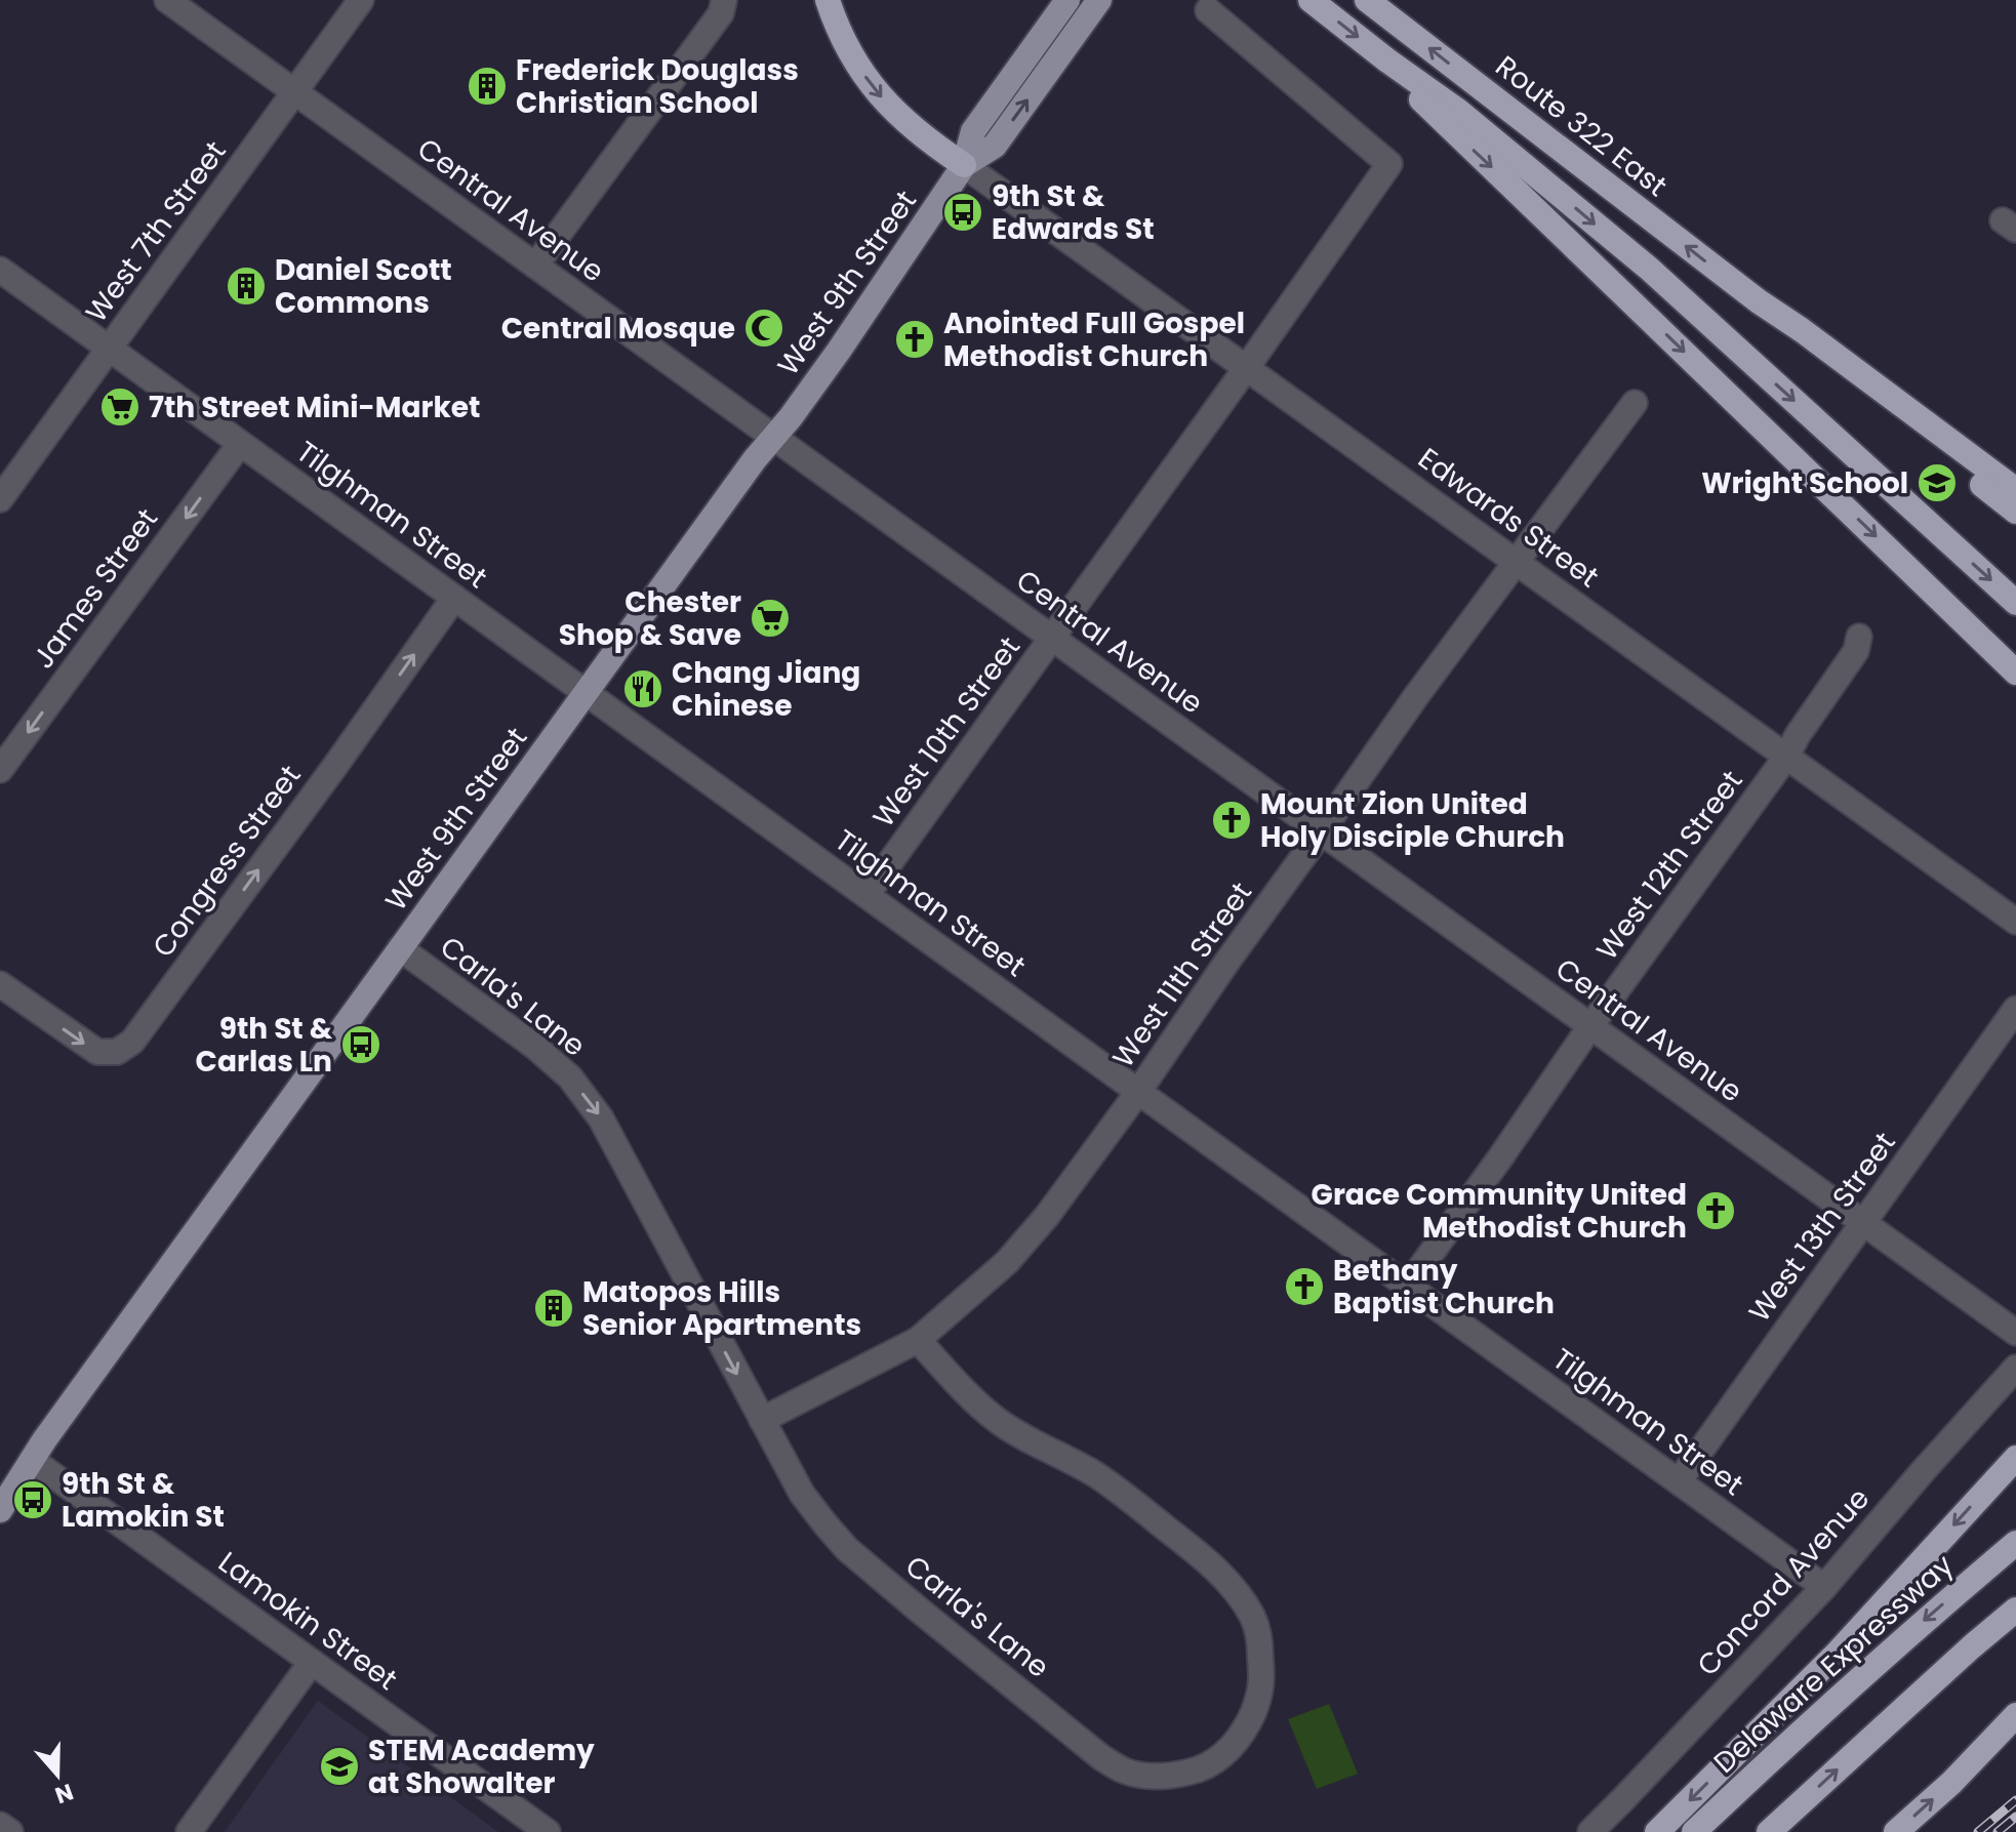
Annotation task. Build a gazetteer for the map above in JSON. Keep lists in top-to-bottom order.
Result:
{
  "streets": {
    "highway": ["Route 322 East", "Delaware Expressway"],
    "main road": ["West 9th Street"],
    "street": [
      "Central Avenue",
      "West 7th Street",
      "Tilghman Street",
      "Edwards Street",
      "James Street",
      "West 10th Street",
      "Congress Street",
      "West 12th Street",
      "West 11th Street",
      "Carla's Lane",
      "West 13th Street",
      "Concord Avenue",
      "Lamokin Street"
    ]
  },
  "crossings": [
    ["Central Avenue", "West 7th Street"],
    ["Central Avenue", "West 9th Street"],
    ["Central Avenue", "West 10th Street"],
    ["Central Avenue", "West 12th Street"],
    ["Central Avenue", "West 11th Street"],
    ["Central Avenue", "West 13th Street"],
    ["West 7th Street", "Tilghman Street"],
    ["West 9th Street", "Tilghman Street"],
    ["West 9th Street", "Edwards Street"],
    ["West 9th Street", "Carla's Lane"],
    ["West 9th Street", "Lamokin Street"],
    ["Tilghman Street", "James Street"],
    ["Tilghman Street", "West 10th Street"],
    ["Tilghman Street", "Congress Street"],
    ["Tilghman Street", "West 12th Street"],
    ["Tilghman Street", "West 11th Street"],
    ["Tilghman Street", "West 13th Street"],
    ["Tilghman Street", "Concord Avenue"],
    ["Edwards Street", "West 10th Street"],
    ["Edwards Street", "West 12th Street"],
    ["Edwards Street", "West 11th Street"],
    ["West 11th Street", "Carla's Lane"]
  ],
  "one_way": ["James Street", "Congress Street"],
  "places": {
    "building": ["Frederick Douglass Christian School", "Daniel Scott Commons", "Matopos Hills Senior Apartments"],
    "bus stop": ["9th St & Edwards St", "9th St & Carlas Ln", "9th St & Lamokin St"],
    "mosque": ["Central Mosque"],
    "church": [
      "Anointed Full Gospel Methodist Church",
      "Mount Zion United Holy Disciple Church",
      "Grace Community United Methodist Church",
      "Bethany Baptist Church"
    ],
    "supermarket": ["7th Street Mini-Market", "Chester Shop & Save"],
    "school or university": ["Wright School", "STEM Academy at Showalter"],
    "restaurant": ["Chang Jiang Chinese"]
  },
  "north": "bottom"
}
